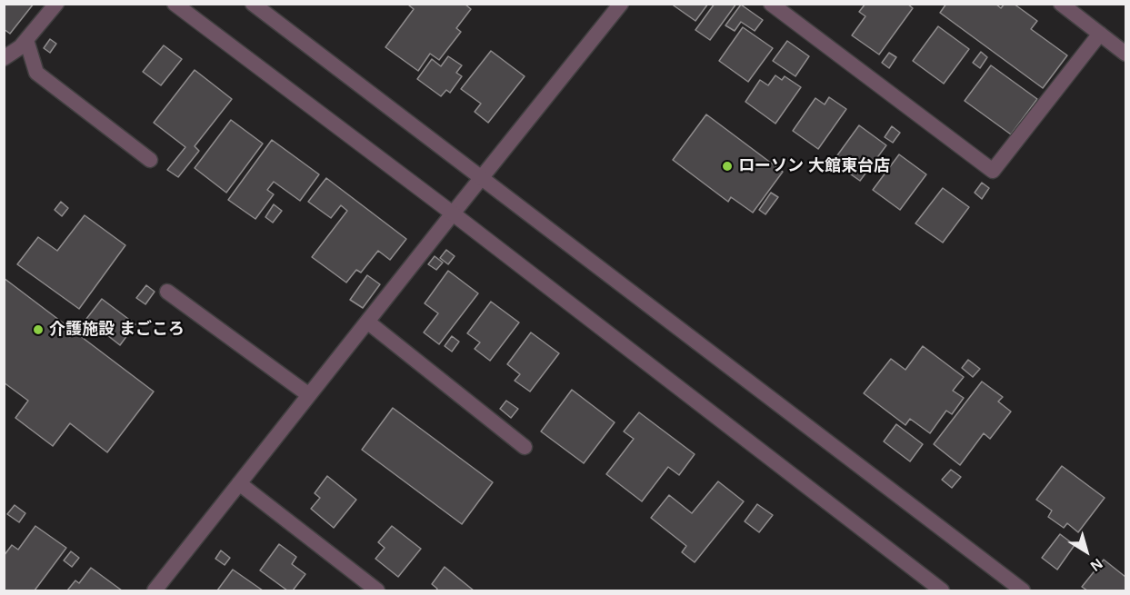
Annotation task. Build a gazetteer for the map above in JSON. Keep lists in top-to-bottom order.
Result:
{
  "places": ["ローソン 大館東台店", "介護施設 まごころ"],
  "north": "bottom right"
}
